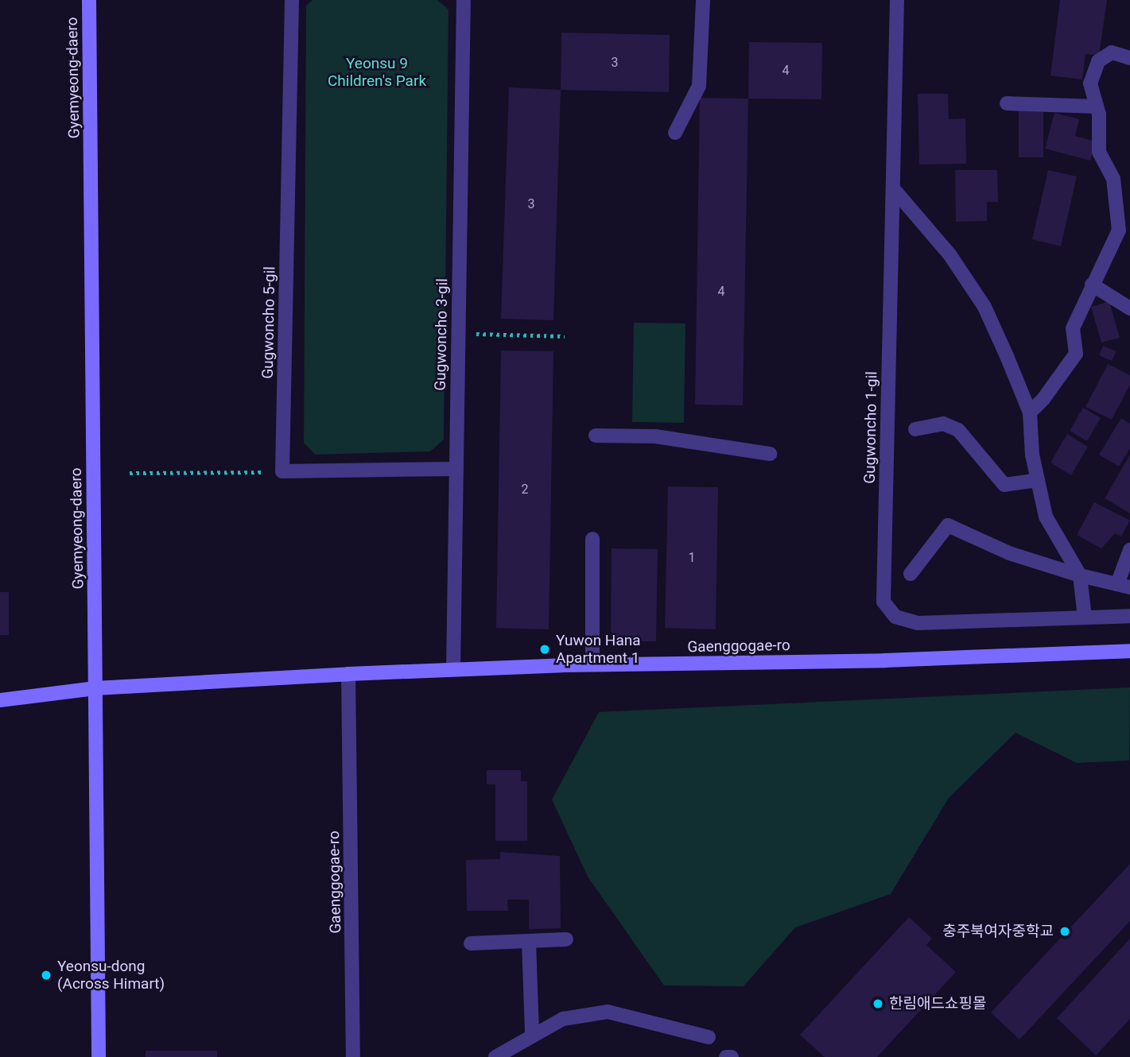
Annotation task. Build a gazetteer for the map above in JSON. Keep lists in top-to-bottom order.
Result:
{
  "streets": {
    "street": [
      "Gyemyeong-daero",
      "Gugwoncho 5-gil",
      "Gugwoncho 3-gil",
      "Gugwoncho 1-gil",
      "Gaenggogae-ro"
    ]
  },
  "crossings": [
    ["Gyemyeong-daero", "Gaenggogae-ro"],
    ["Gugwoncho 3-gil", "Gaenggogae-ro"]
  ],
  "parks": ["Yeonsu 9 Children's Park"],
  "places": [
    "Yuwon Hana Apartment 1",
    "충주북여자중학교",
    "Yeonsu-dong (Across Himart)",
    "한림애드쇼핑몰"
  ],
  "house_numbers": [
    "3",
    "4",
    "3",
    "4",
    "2",
    "1"
  ]
}
